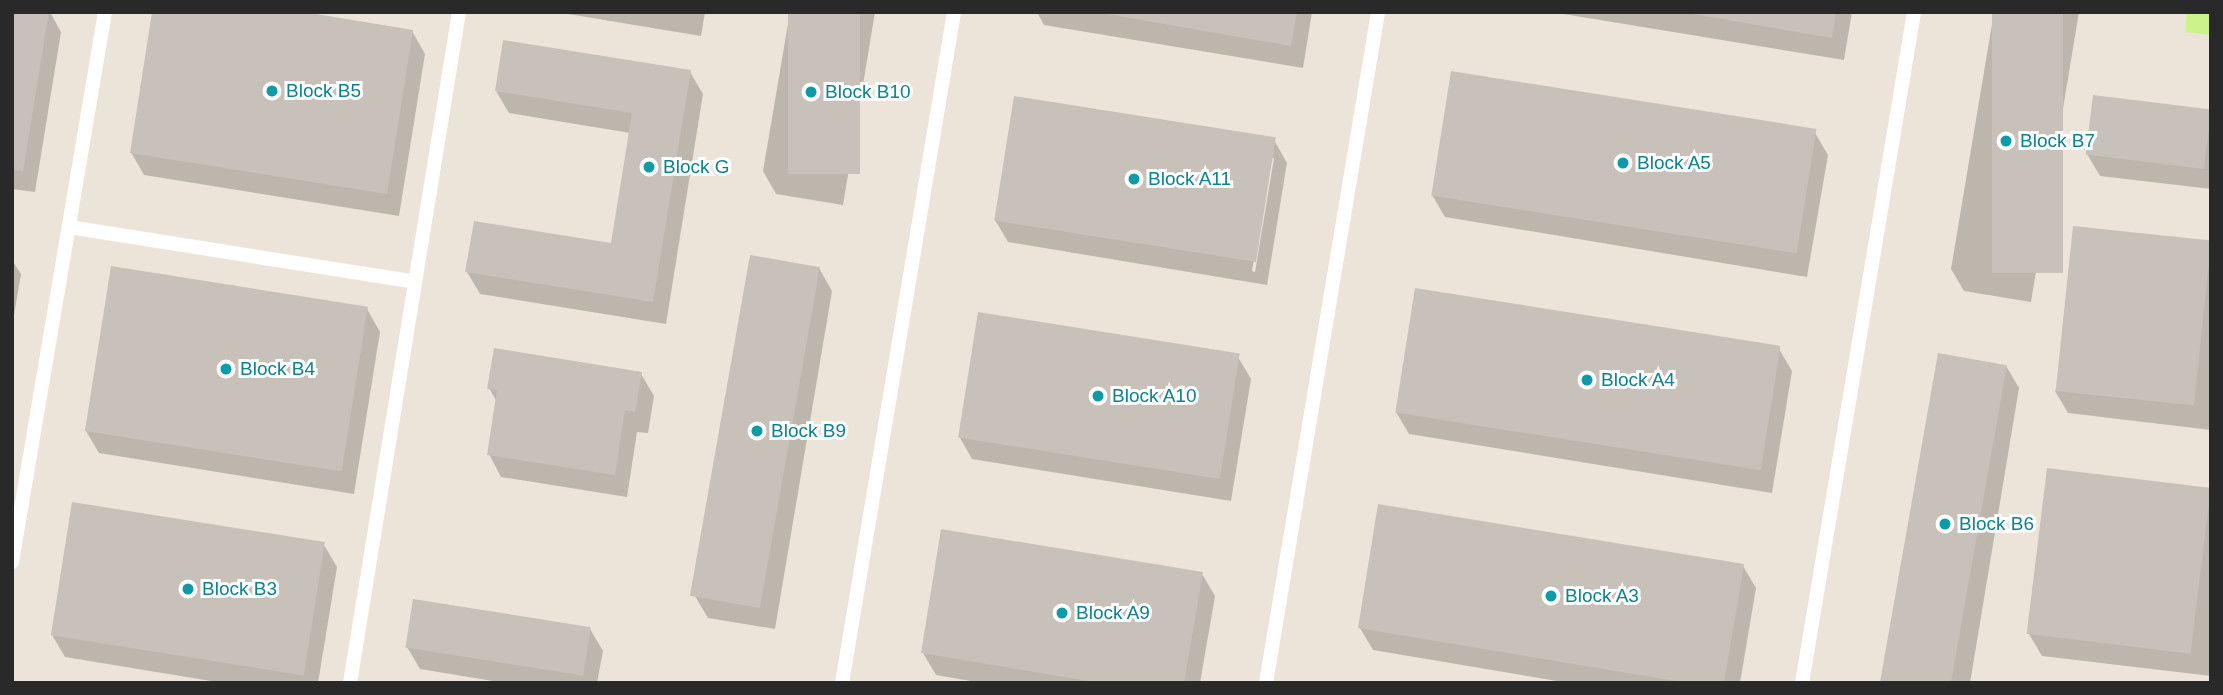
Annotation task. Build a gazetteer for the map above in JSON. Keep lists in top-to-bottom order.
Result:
{
  "places": [
    "Block B5",
    "Block B10",
    "Block B7",
    "Block A5",
    "Block G",
    "Block A11",
    "Block B4",
    "Block A4",
    "Block A10",
    "Block B9",
    "Block B6",
    "Block B3",
    "Block A3",
    "Block A9"
  ]
}
